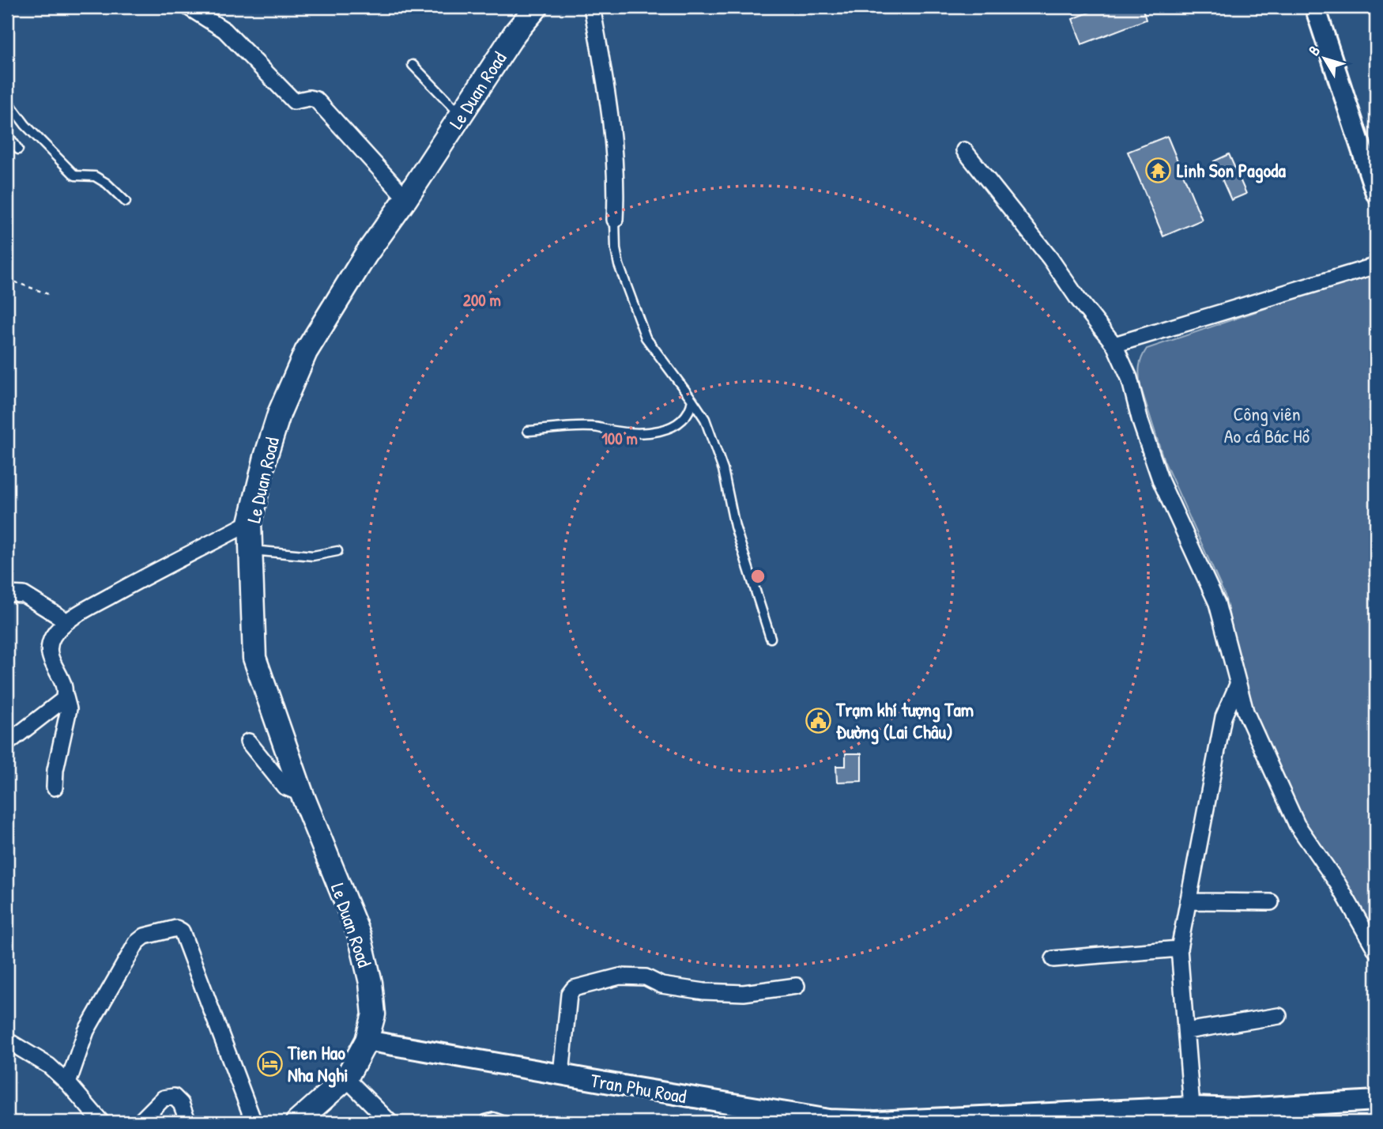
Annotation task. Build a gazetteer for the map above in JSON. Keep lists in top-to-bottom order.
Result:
{
  "streets": {
    "main road": ["Le Duan Road"],
    "street": ["Tran Phu Road"]
  },
  "crossings": [
    ["Le Duan Road", "Tran Phu Road"]
  ],
  "parks": ["Công viên Ao cá Bác Hồ"],
  "places": {
    "temple": ["Linh Son Pagoda"],
    "public building": ["Trạm khí tượng Tam Đường (Lai Châu)"],
    "hotel": ["Tien Hao Nha Nghi"]
  },
  "north": "top left",
  "rings": ["200 m", "100 m"]
}
